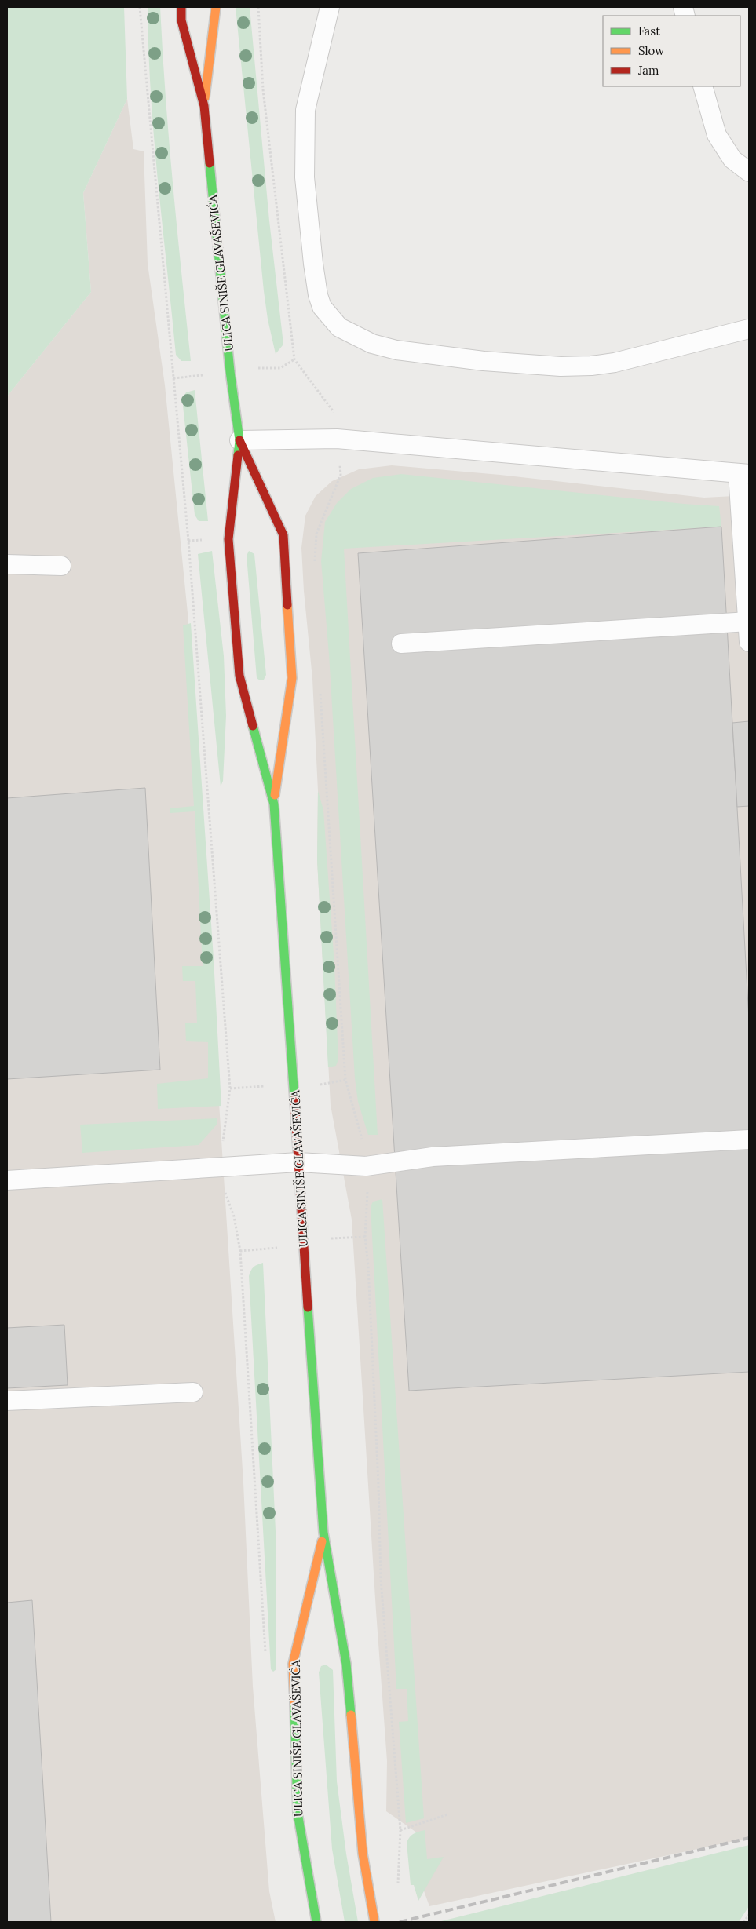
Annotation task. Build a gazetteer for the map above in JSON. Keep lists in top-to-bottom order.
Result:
{
  "streets": {
    "street": ["ULICA SINIŠE GLAVAŠEVIĆA"]
  },
  "legend": ["Fast", "Slow", "Jam"]
}
